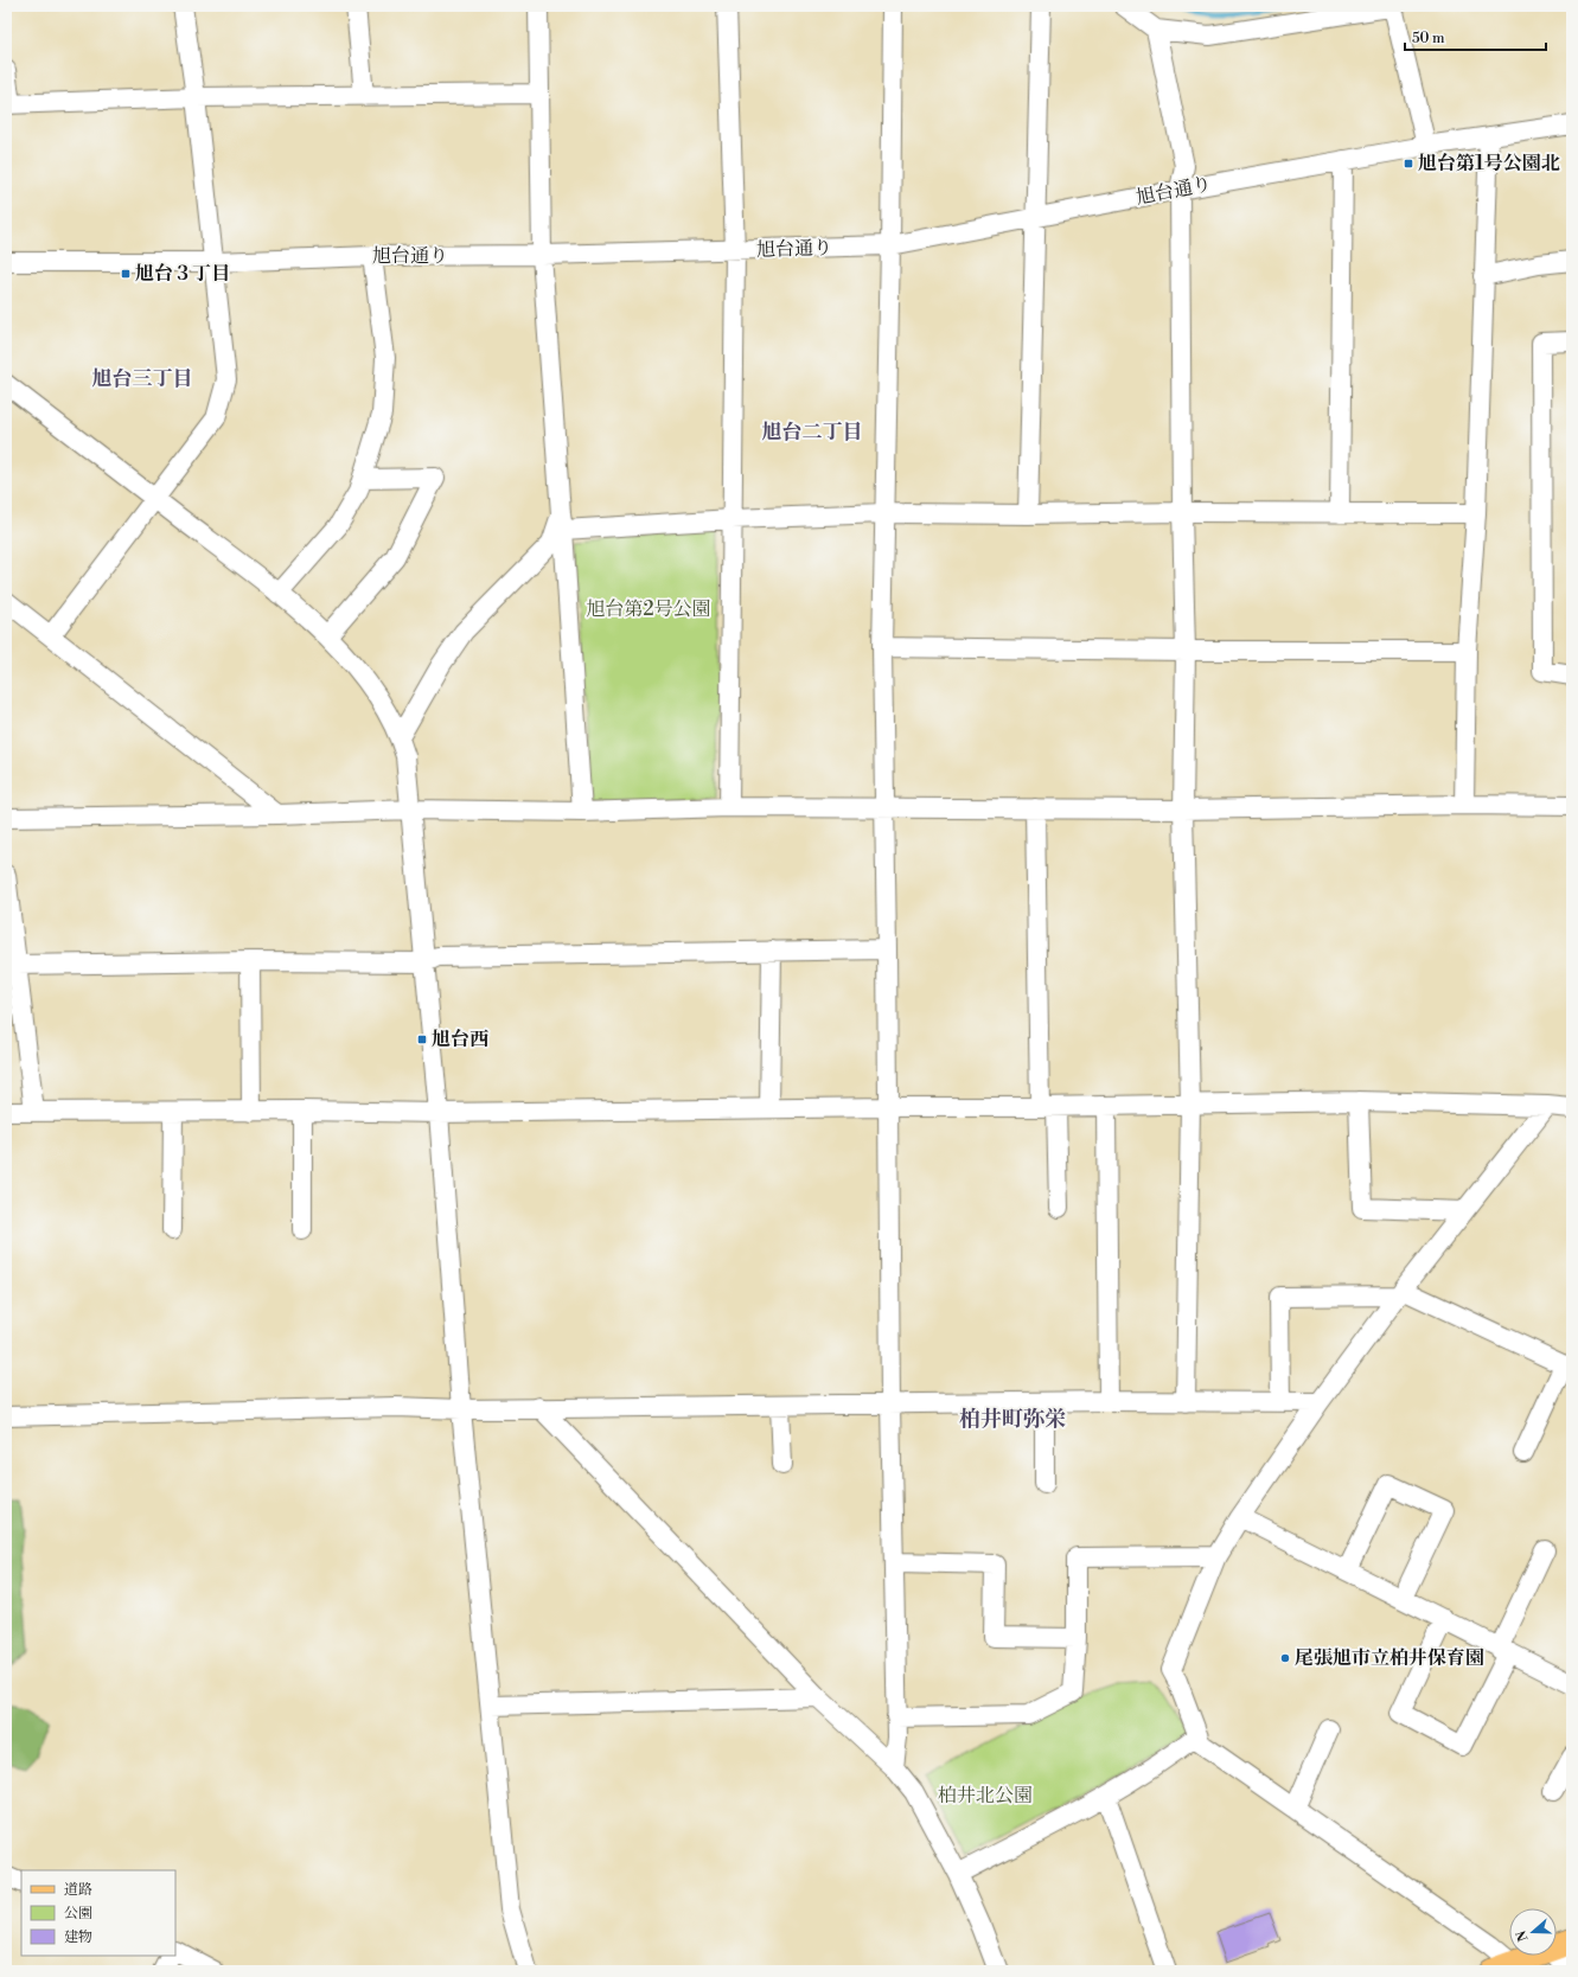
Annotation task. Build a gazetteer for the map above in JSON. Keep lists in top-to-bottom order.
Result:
{
  "streets": {
    "street": ["旭台通り"]
  },
  "districts": ["旭台三丁目", "旭台二丁目", "柏井町弥栄"],
  "parks": ["旭台第2号公園", "柏井北公園"],
  "places": {
    "transit": ["旭台第1号公園北", "旭台３丁目", "旭台西"],
    "other": ["尾張旭市立柏井保育園"]
  },
  "legend": ["道路", "公園", "建物"],
  "scale_bar": "50 m",
  "north": "left"
}
